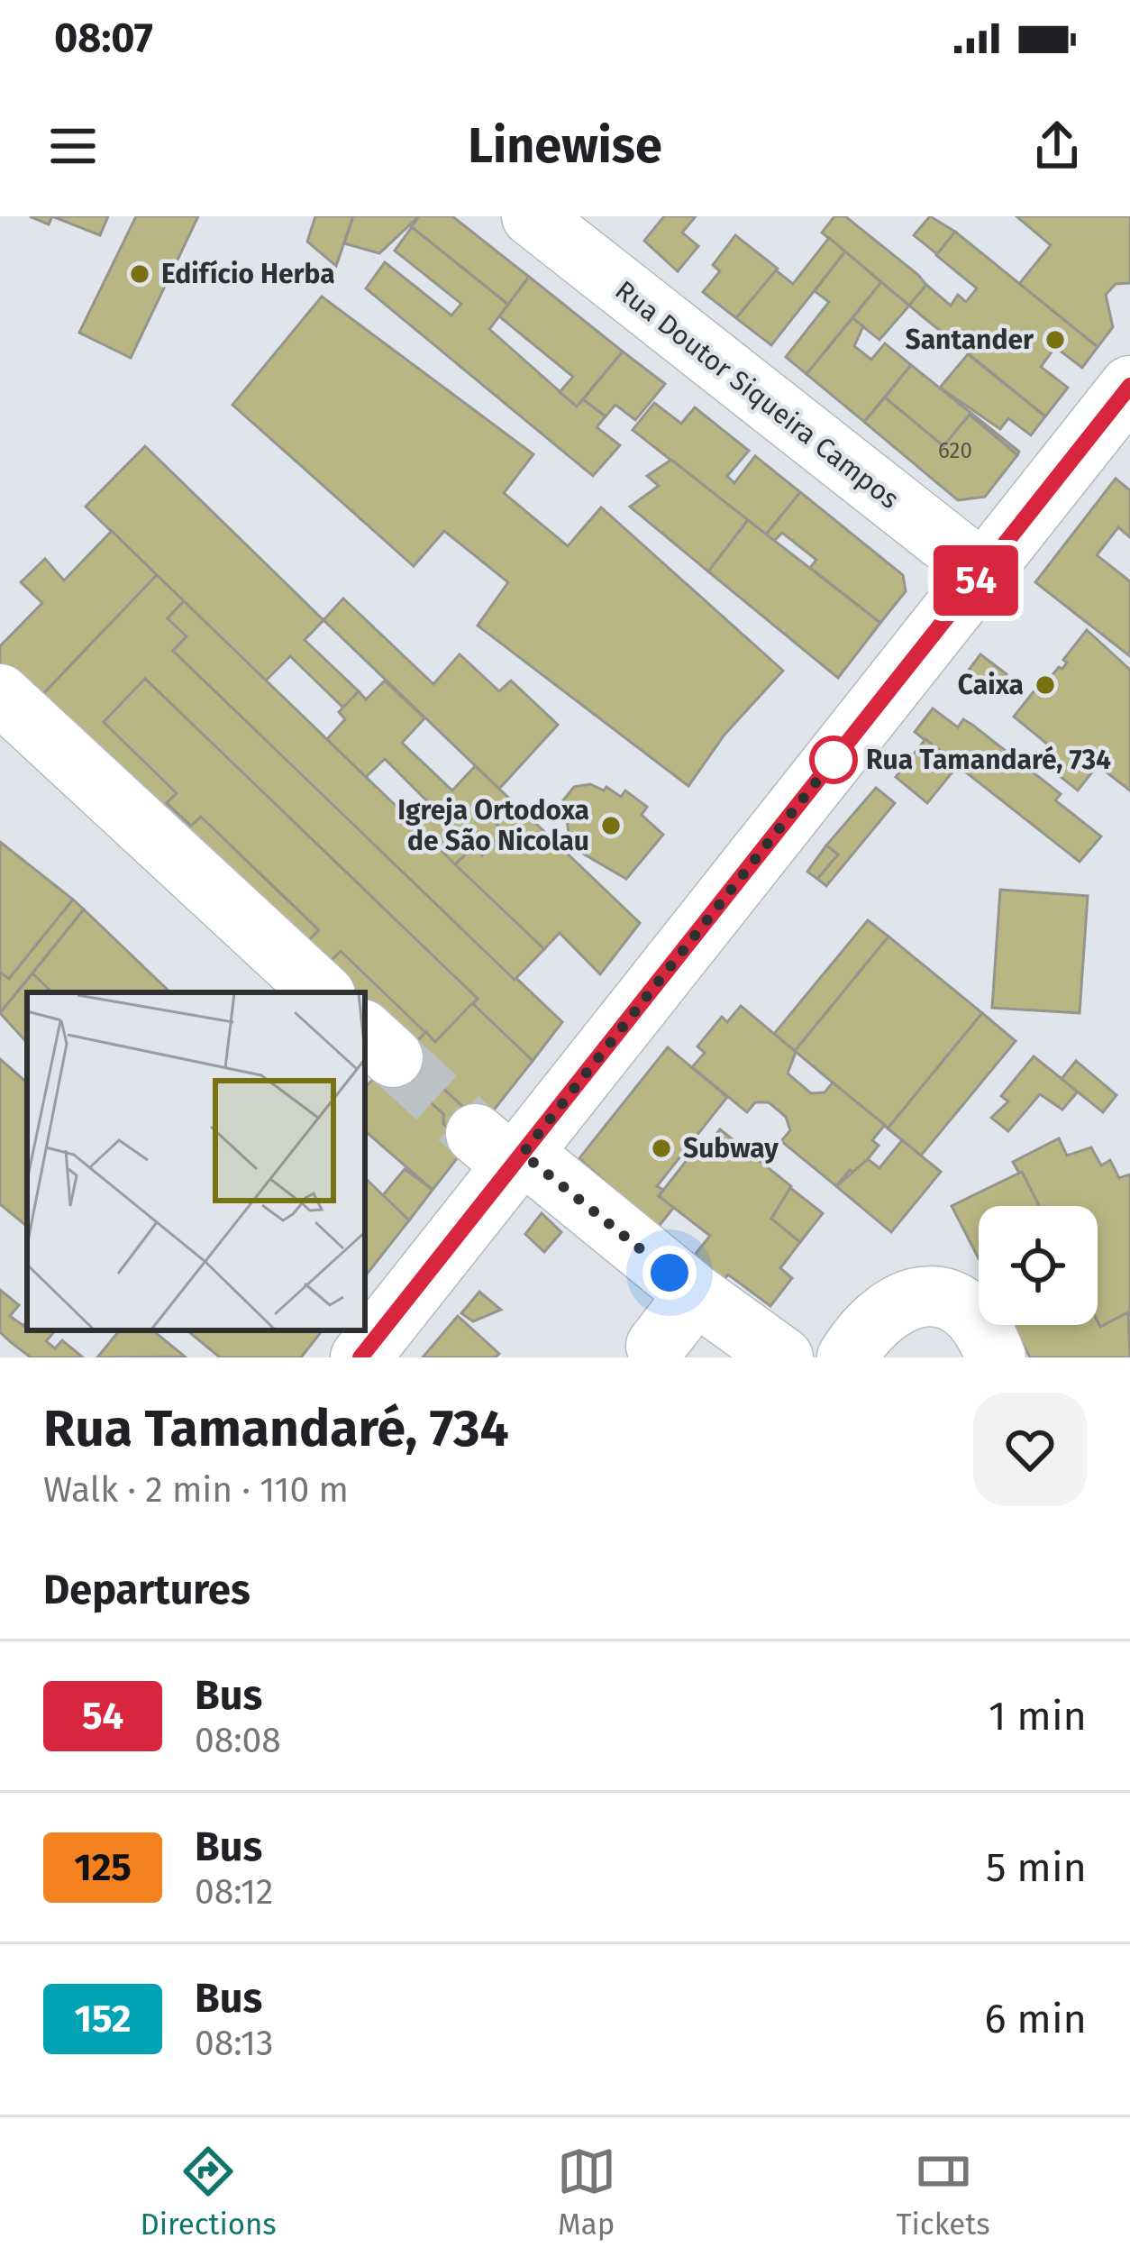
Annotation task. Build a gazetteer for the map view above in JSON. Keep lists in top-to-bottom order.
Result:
{
  "streets": {
    "street": ["Rua Doutor Siqueira Campos"]
  },
  "places": [
    "Edifício Herba",
    "Santander",
    "Caixa",
    "Rua Tamandaré, 734",
    "Igreja Ortodoxa de São Nicolau",
    "Subway"
  ],
  "lines": ["bus line 54"],
  "house_numbers": ["620"],
  "page": {
    "status": "08:07",
    "header": "Linewise",
    "on_map": "54",
    "heading": [
      ["Rua Tamandaré, 734", "Walk · 2 min · 110 m"],
      "Departures"
    ],
    "list": [
      {
        "mark": "54",
        "name": "Bus",
        "note": "08:08",
        "value": "1 min"
      },
      {
        "mark": "125",
        "name": "Bus",
        "note": "08:12",
        "value": "5 min"
      },
      {
        "mark": "152",
        "name": "Bus",
        "note": "08:13",
        "value": "6 min"
      }
    ],
    "tabs": ["Directions", "Map", "Tickets"]
  }
}
